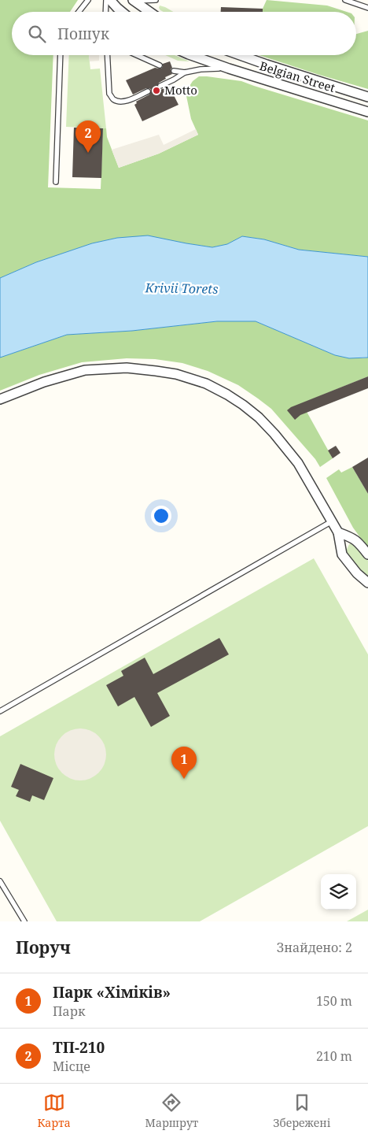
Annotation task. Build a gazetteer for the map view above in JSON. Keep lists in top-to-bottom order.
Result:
{
  "streets": {
    "street": ["Belgian Street"]
  },
  "water": ["Krivii Torets"],
  "places": ["Motto"],
  "page": {
    "search": "Пошук",
    "pins": ["2", "1"],
    "heading": ["Поруч", "Знайдено: 2"],
    "list": [
      {
        "mark": "1",
        "name": "Парк «Хіміків»",
        "note": "Парк",
        "value": "150 m"
      },
      {
        "mark": "2",
        "name": "ТП-210",
        "note": "Місце",
        "value": "210 m"
      }
    ],
    "nav": ["Карта", "Маршрут", "Збережені"]
  }
}
